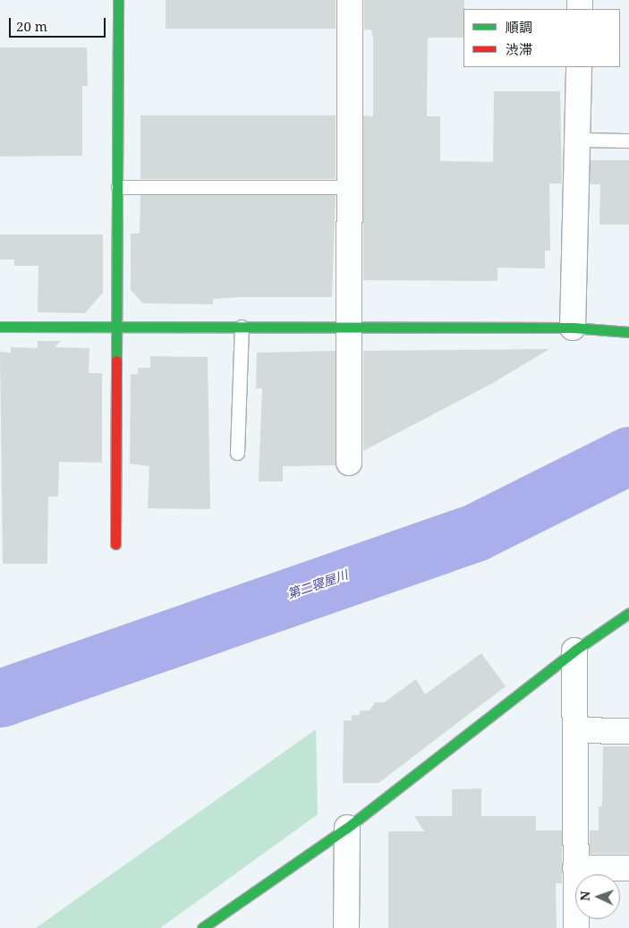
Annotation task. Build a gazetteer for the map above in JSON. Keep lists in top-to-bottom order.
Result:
{
  "water": ["第二寝屋川"],
  "legend": ["順調", "渋滞"],
  "scale_bar": "20 m",
  "north": "left"
}
